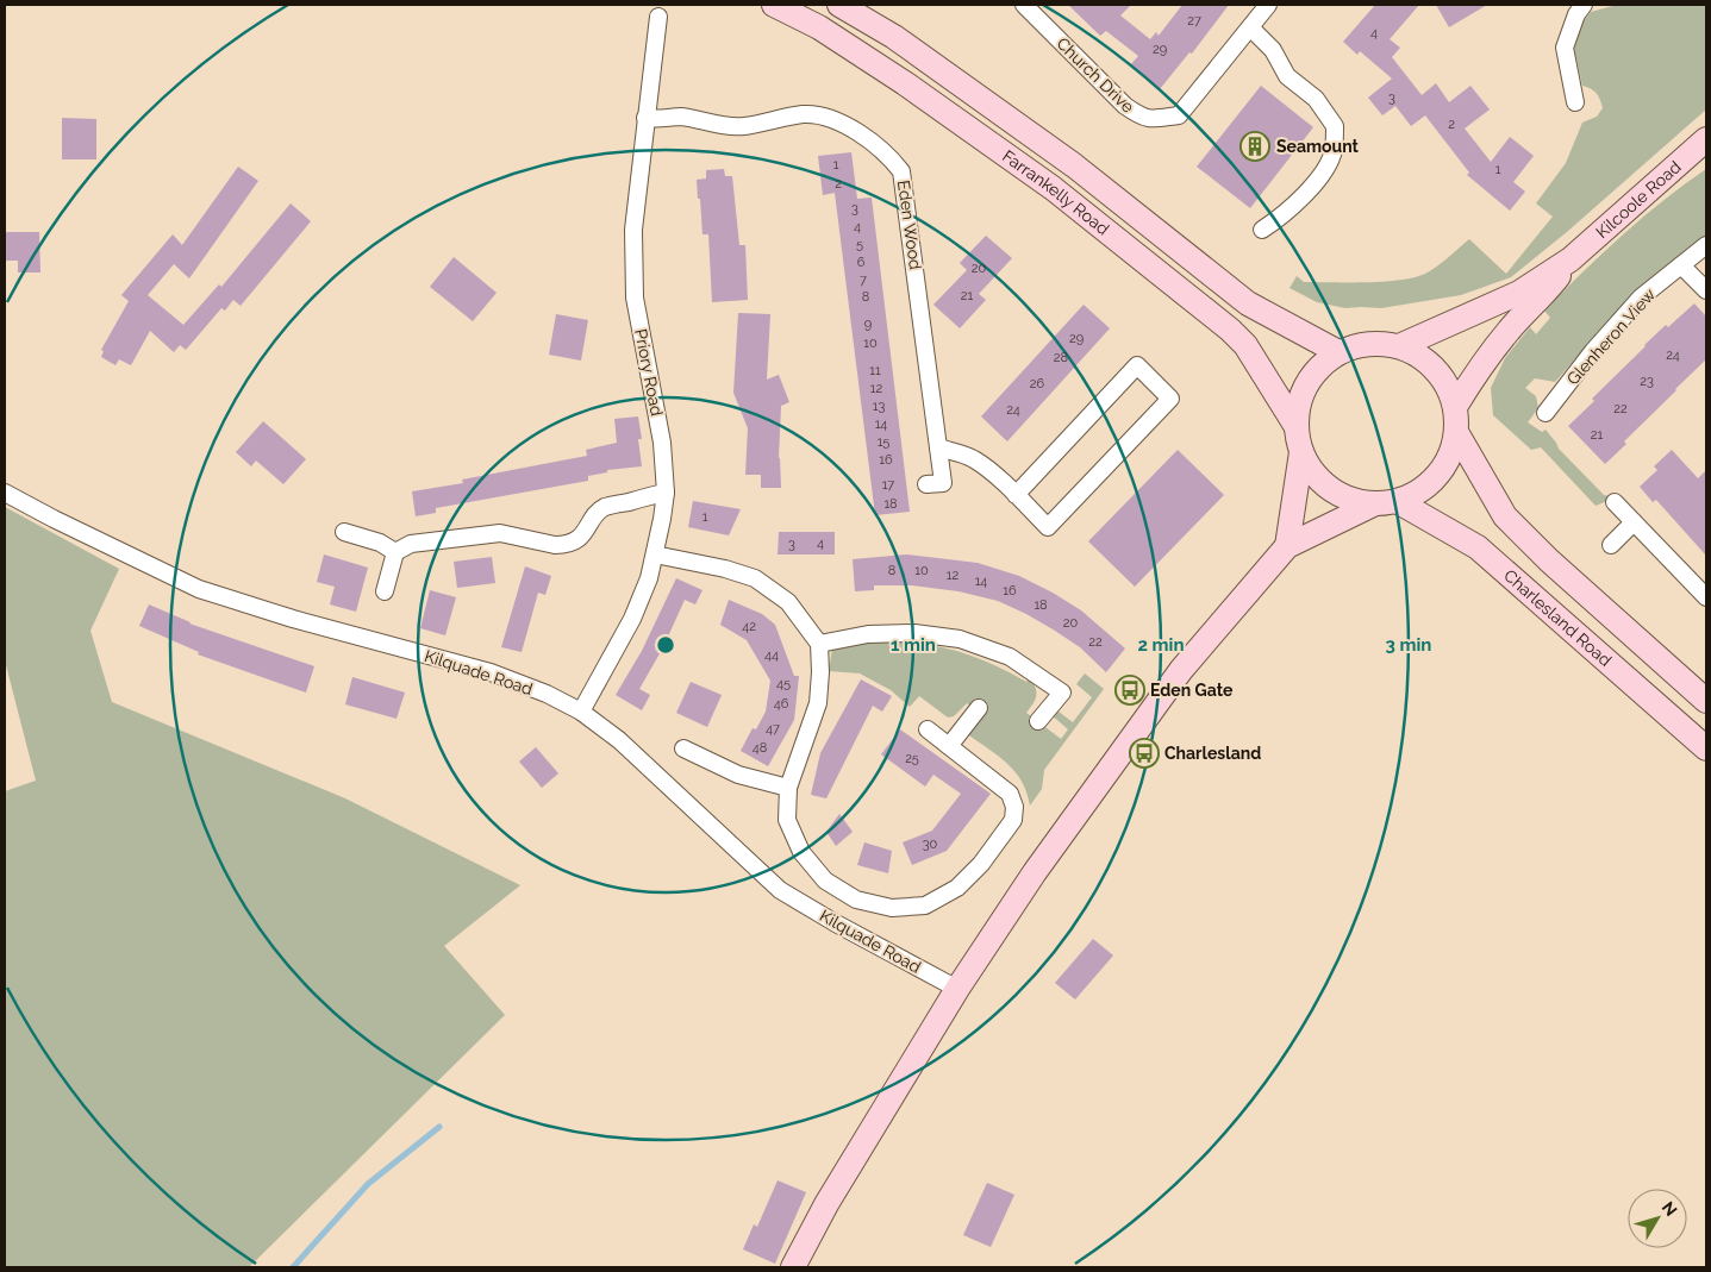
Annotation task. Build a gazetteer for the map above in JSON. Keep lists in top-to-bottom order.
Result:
{
  "streets": {
    "main road": ["Farrankelly Road", "Kilcoole Road", "Charlesland Road"],
    "street": [
      "Church Drive",
      "Eden Wood",
      "Glenheron View",
      "Priory Road",
      "Kilquade Road"
    ]
  },
  "crossings": [
    ["Farrankelly Road", "Charlesland Road"],
    ["Eden Wood", "Priory Road"],
    ["Priory Road", "Kilquade Road"]
  ],
  "places": {
    "building": ["Seamount"],
    "bus stop": ["Eden Gate", "Charlesland"]
  },
  "house_numbers": [
    "27",
    "4",
    "29",
    "3",
    "2",
    "1",
    "1",
    "2",
    "3",
    "4",
    "5",
    "6",
    "20",
    "7",
    "21",
    "8",
    "9",
    "29",
    "10",
    "24",
    "28",
    "11",
    "23",
    "26",
    "12",
    "13",
    "22",
    "24",
    "14",
    "21",
    "15",
    "16",
    "17",
    "18",
    "1",
    "4",
    "3",
    "8",
    "10",
    "12",
    "14",
    "16",
    "18",
    "20",
    "42",
    "22",
    "44",
    "45",
    "46",
    "47",
    "48",
    "25",
    "30"
  ],
  "north": "top right",
  "rings": ["1 min", "2 min", "3 min"]
}
